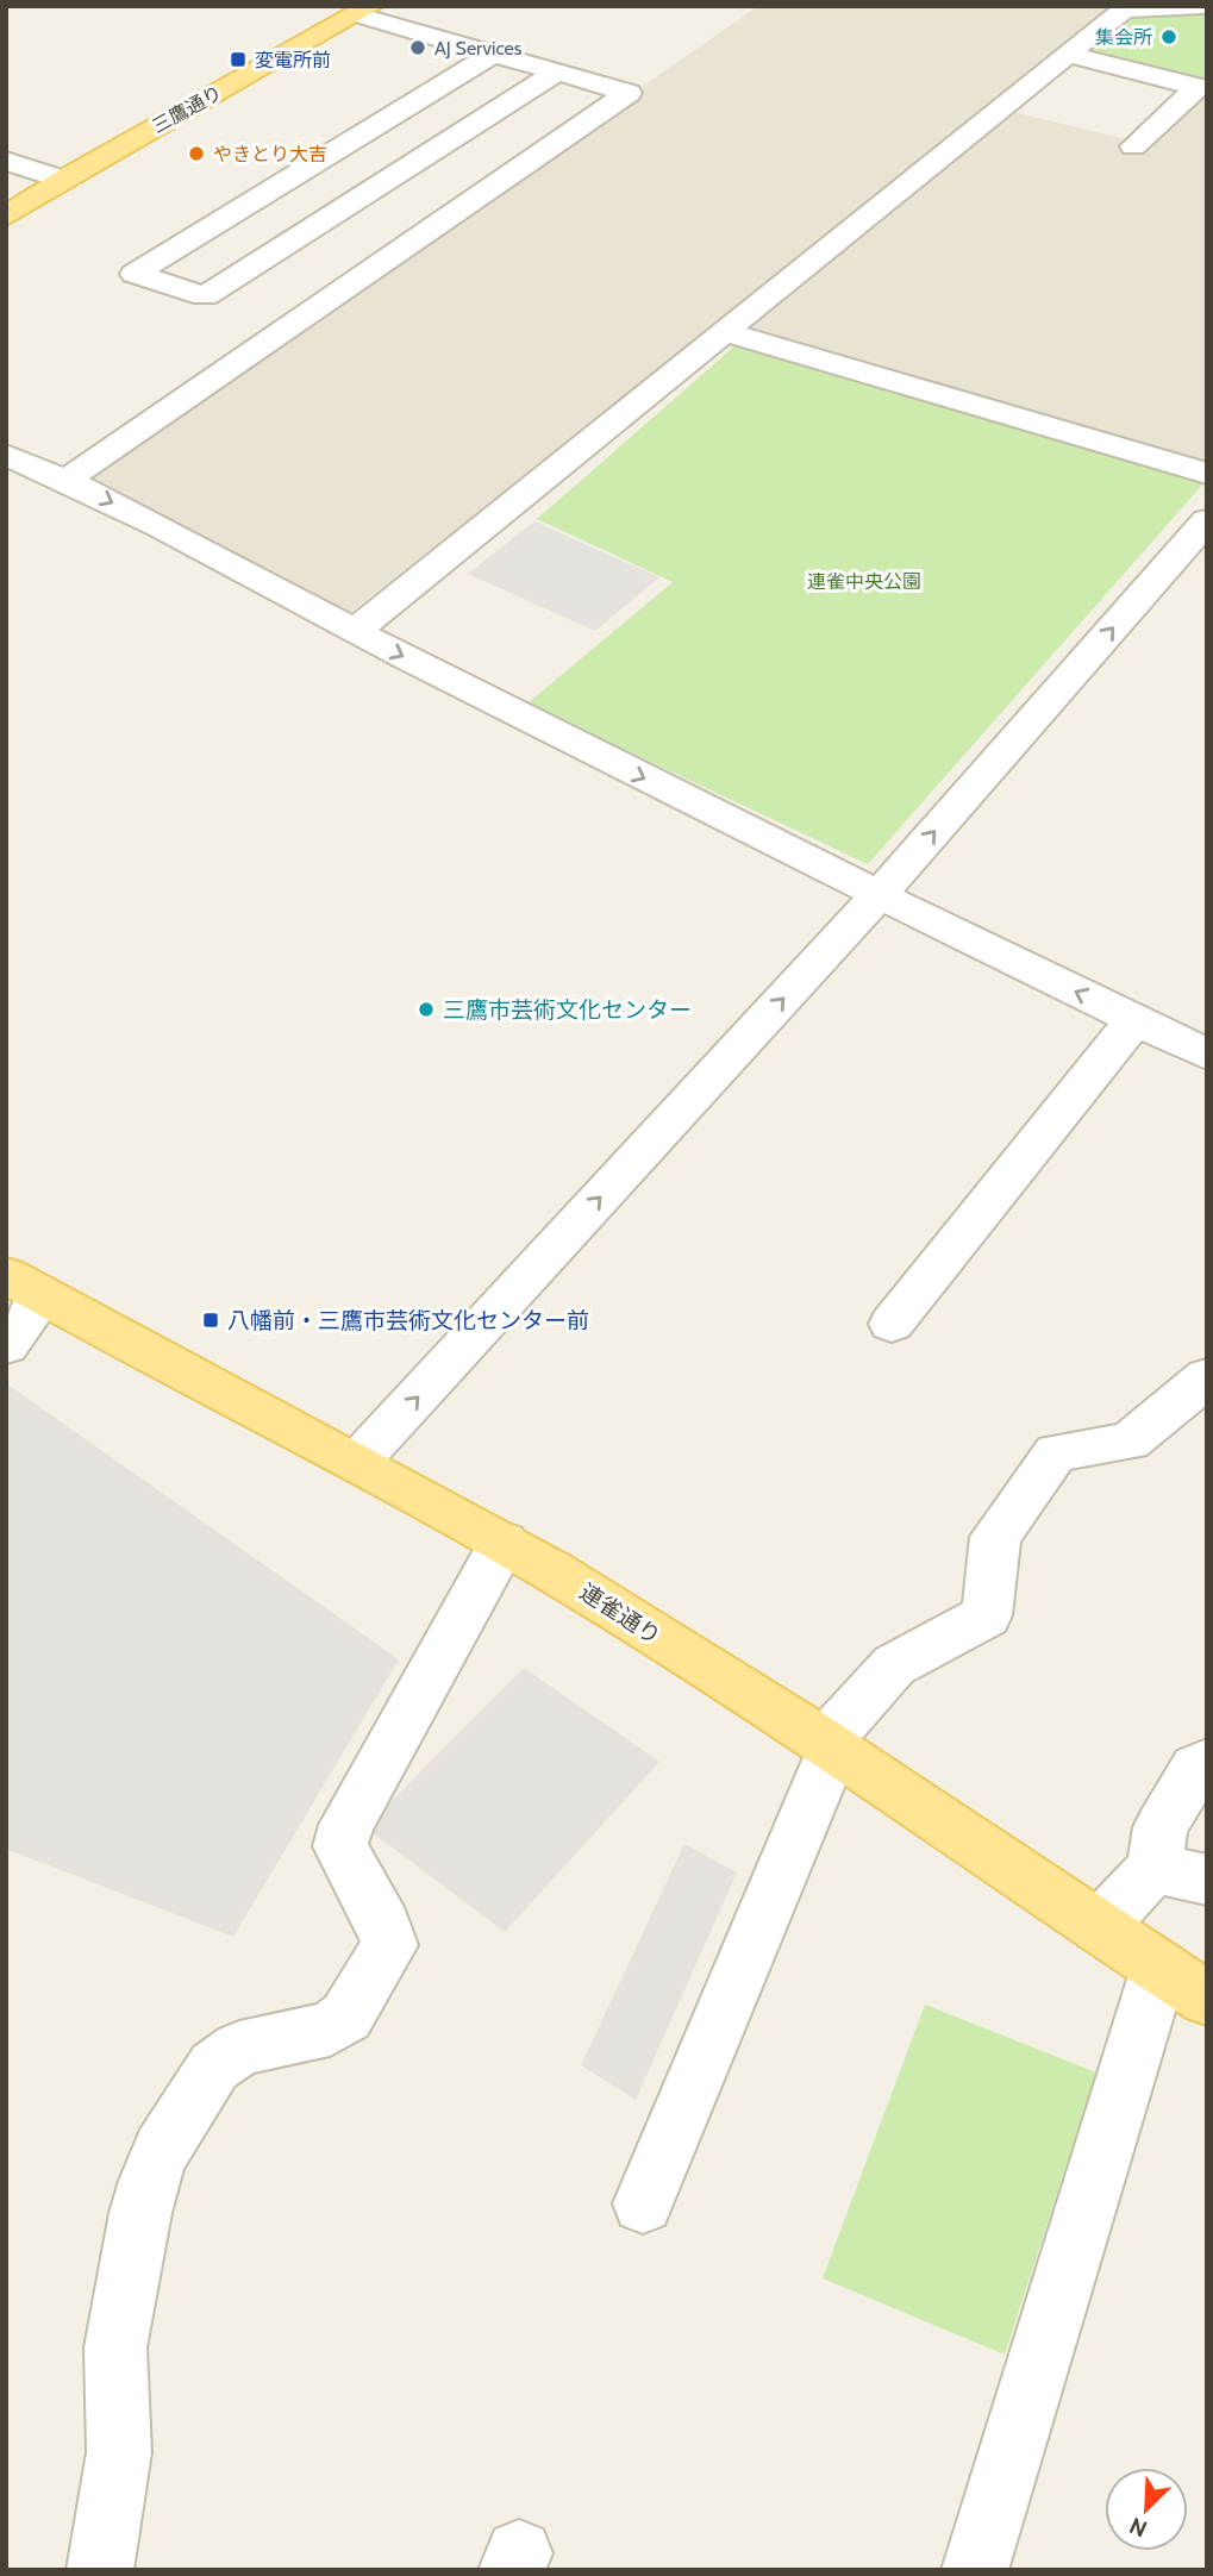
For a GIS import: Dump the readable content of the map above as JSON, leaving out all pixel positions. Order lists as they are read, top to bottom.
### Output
{
  "streets": {
    "main road": ["三鷹通り", "連雀通り"]
  },
  "parks": ["連雀中央公園"],
  "places": {
    "other": [
      "集会所",
      "AJ Services",
      "やきとり大吉",
      "三鷹市芸術文化センター"
    ],
    "transit": ["変電所前", "八幡前・三鷹市芸術文化センター前"]
  },
  "north": "bottom left"
}
